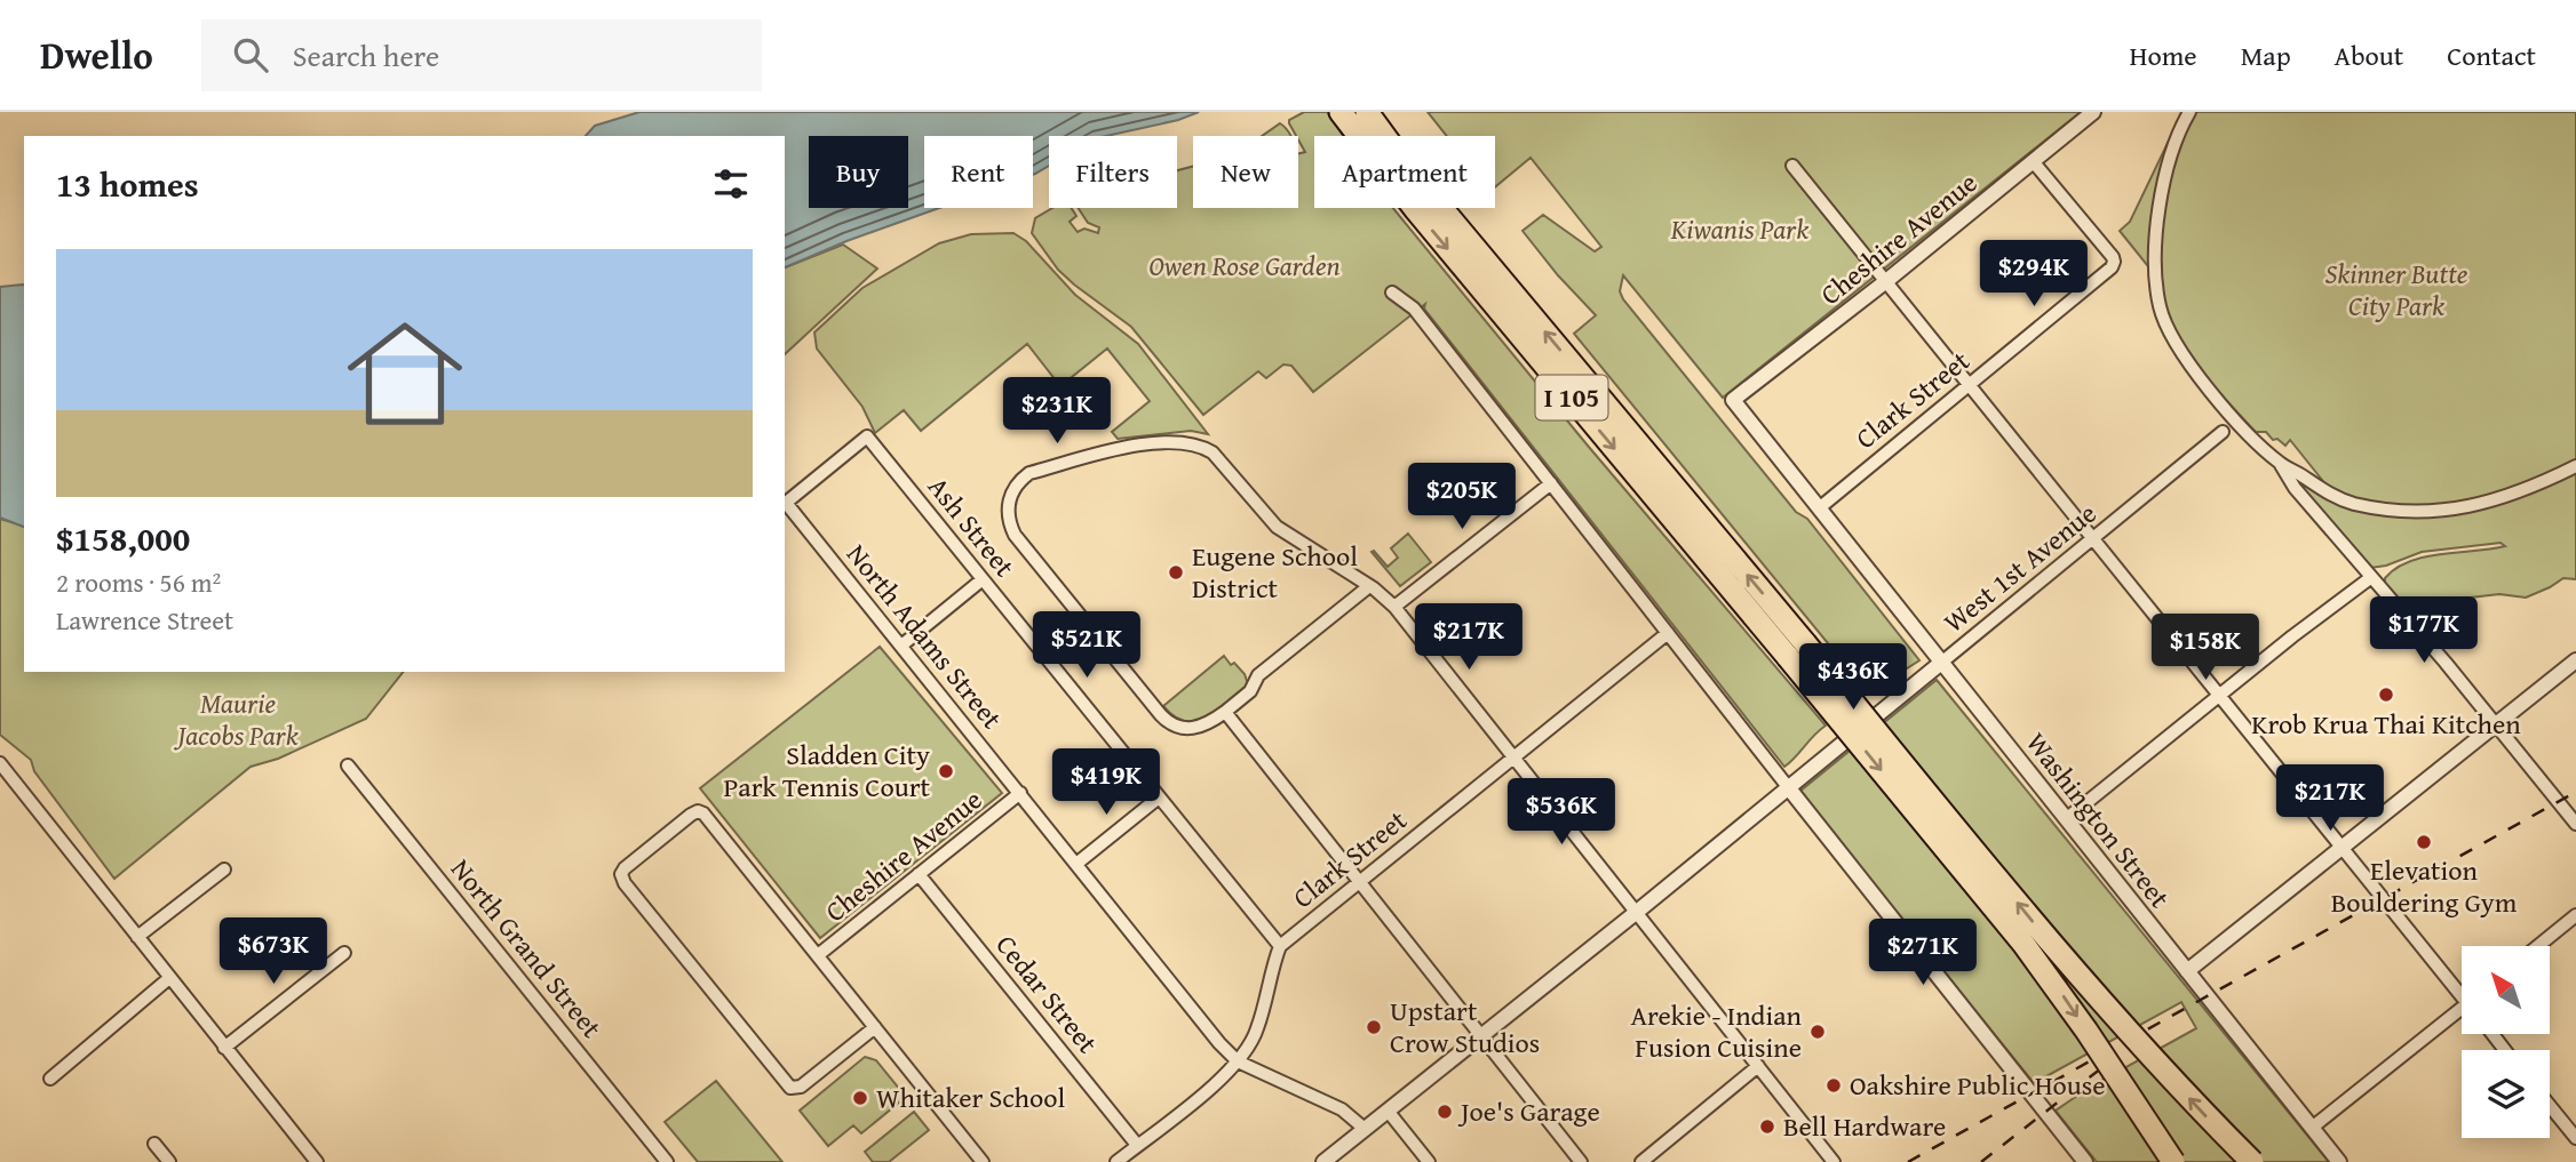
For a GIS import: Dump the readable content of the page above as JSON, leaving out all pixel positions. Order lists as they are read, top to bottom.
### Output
{
  "streets": {
    "highway": ["I 105"],
    "street": [
      "Cheshire Avenue",
      "Clark Street",
      "Ash Street",
      "West 1st Avenue",
      "North Adams Street",
      "Washington Street",
      "North Grand Street",
      "Cedar Street"
    ]
  },
  "crossings": [
    ["Cheshire Avenue", "Clark Street"],
    ["Cheshire Avenue", "North Adams Street"],
    ["Cheshire Avenue", "Washington Street"],
    ["Cheshire Avenue", "Cedar Street"],
    ["Clark Street", "Ash Street"],
    ["Clark Street", "North Adams Street"],
    ["Clark Street", "Washington Street"],
    ["Clark Street", "Cedar Street"],
    ["Ash Street", "North Adams Street"],
    ["West 1st Avenue", "Washington Street"]
  ],
  "parks": [
    "Kiwanis Park",
    "Owen Rose Garden",
    "Skinner Butte City Park",
    "Maurie Jacobs Park"
  ],
  "places": [
    "Eugene School District",
    "Krob Krua Thai Kitchen",
    "Sladden City Park Tennis Court",
    "Elevation Bouldering Gym",
    "Upstart Crow Studios",
    "Arekie - Indian Fusion Cuisine",
    "Oakshire Public House",
    "Whitaker School",
    "Joe's Garage",
    "Bell Hardware"
  ],
  "north": "top left",
  "page": {
    "header": "Dwello",
    "search": "Search here",
    "nav": [
      "Home",
      "Map",
      "About",
      "Contact"
    ],
    "chip": [
      "Buy",
      "Rent",
      "Filters",
      "New",
      "Apartment"
    ],
    "heading": "13 homes",
    "list": [
      {
        "name": "$158,000",
        "note": "2 rooms · 56 m² · Lawrence Street"
      }
    ],
    "price": [
      "$294K",
      "$231K",
      "$205K",
      "$177K",
      "$217K",
      "$521K",
      "$158K",
      "$436K",
      "$419K",
      "$217K",
      "$536K",
      "$673K",
      "$271K"
    ]
  }
}
